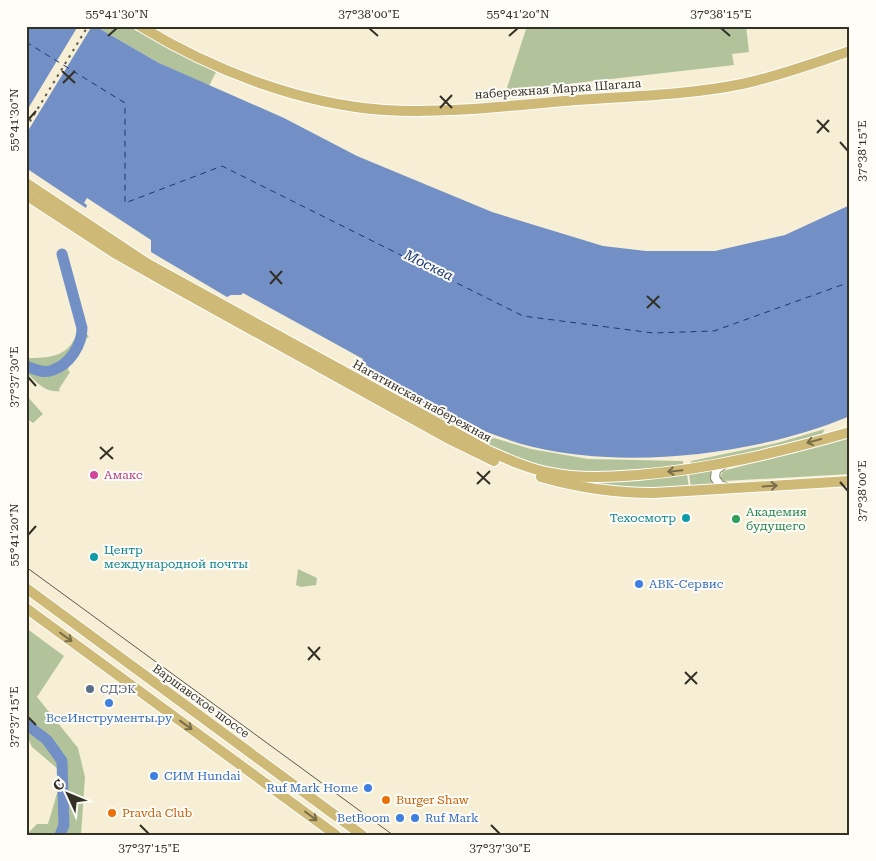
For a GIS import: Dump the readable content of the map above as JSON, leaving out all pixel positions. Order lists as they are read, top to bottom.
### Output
{
  "streets": {
    "main road": ["набережная Марка Шагала", "Нагатинская набережная", "Варшавское шоссе"]
  },
  "water": ["Москва"],
  "places": [
    "Амакс",
    "Техосмотр",
    "Академия будущего",
    "Центр международной почты",
    "АВК-Сервис",
    "СДЭК",
    "ВсеИнструменты.ру",
    "СИМ Hundai",
    "Ruf Mark Home",
    "Burger Shaw",
    "Pravda Club",
    "BetBoom",
    "Ruf Mark"
  ],
  "north": "top left",
  "coordinates": [
    "55°41'30\"N",
    "37°38'00\"E",
    "55°41'20\"N",
    "37°38'15\"E",
    "37°37'30\"E",
    "37°37'15\"E"
  ]
}
